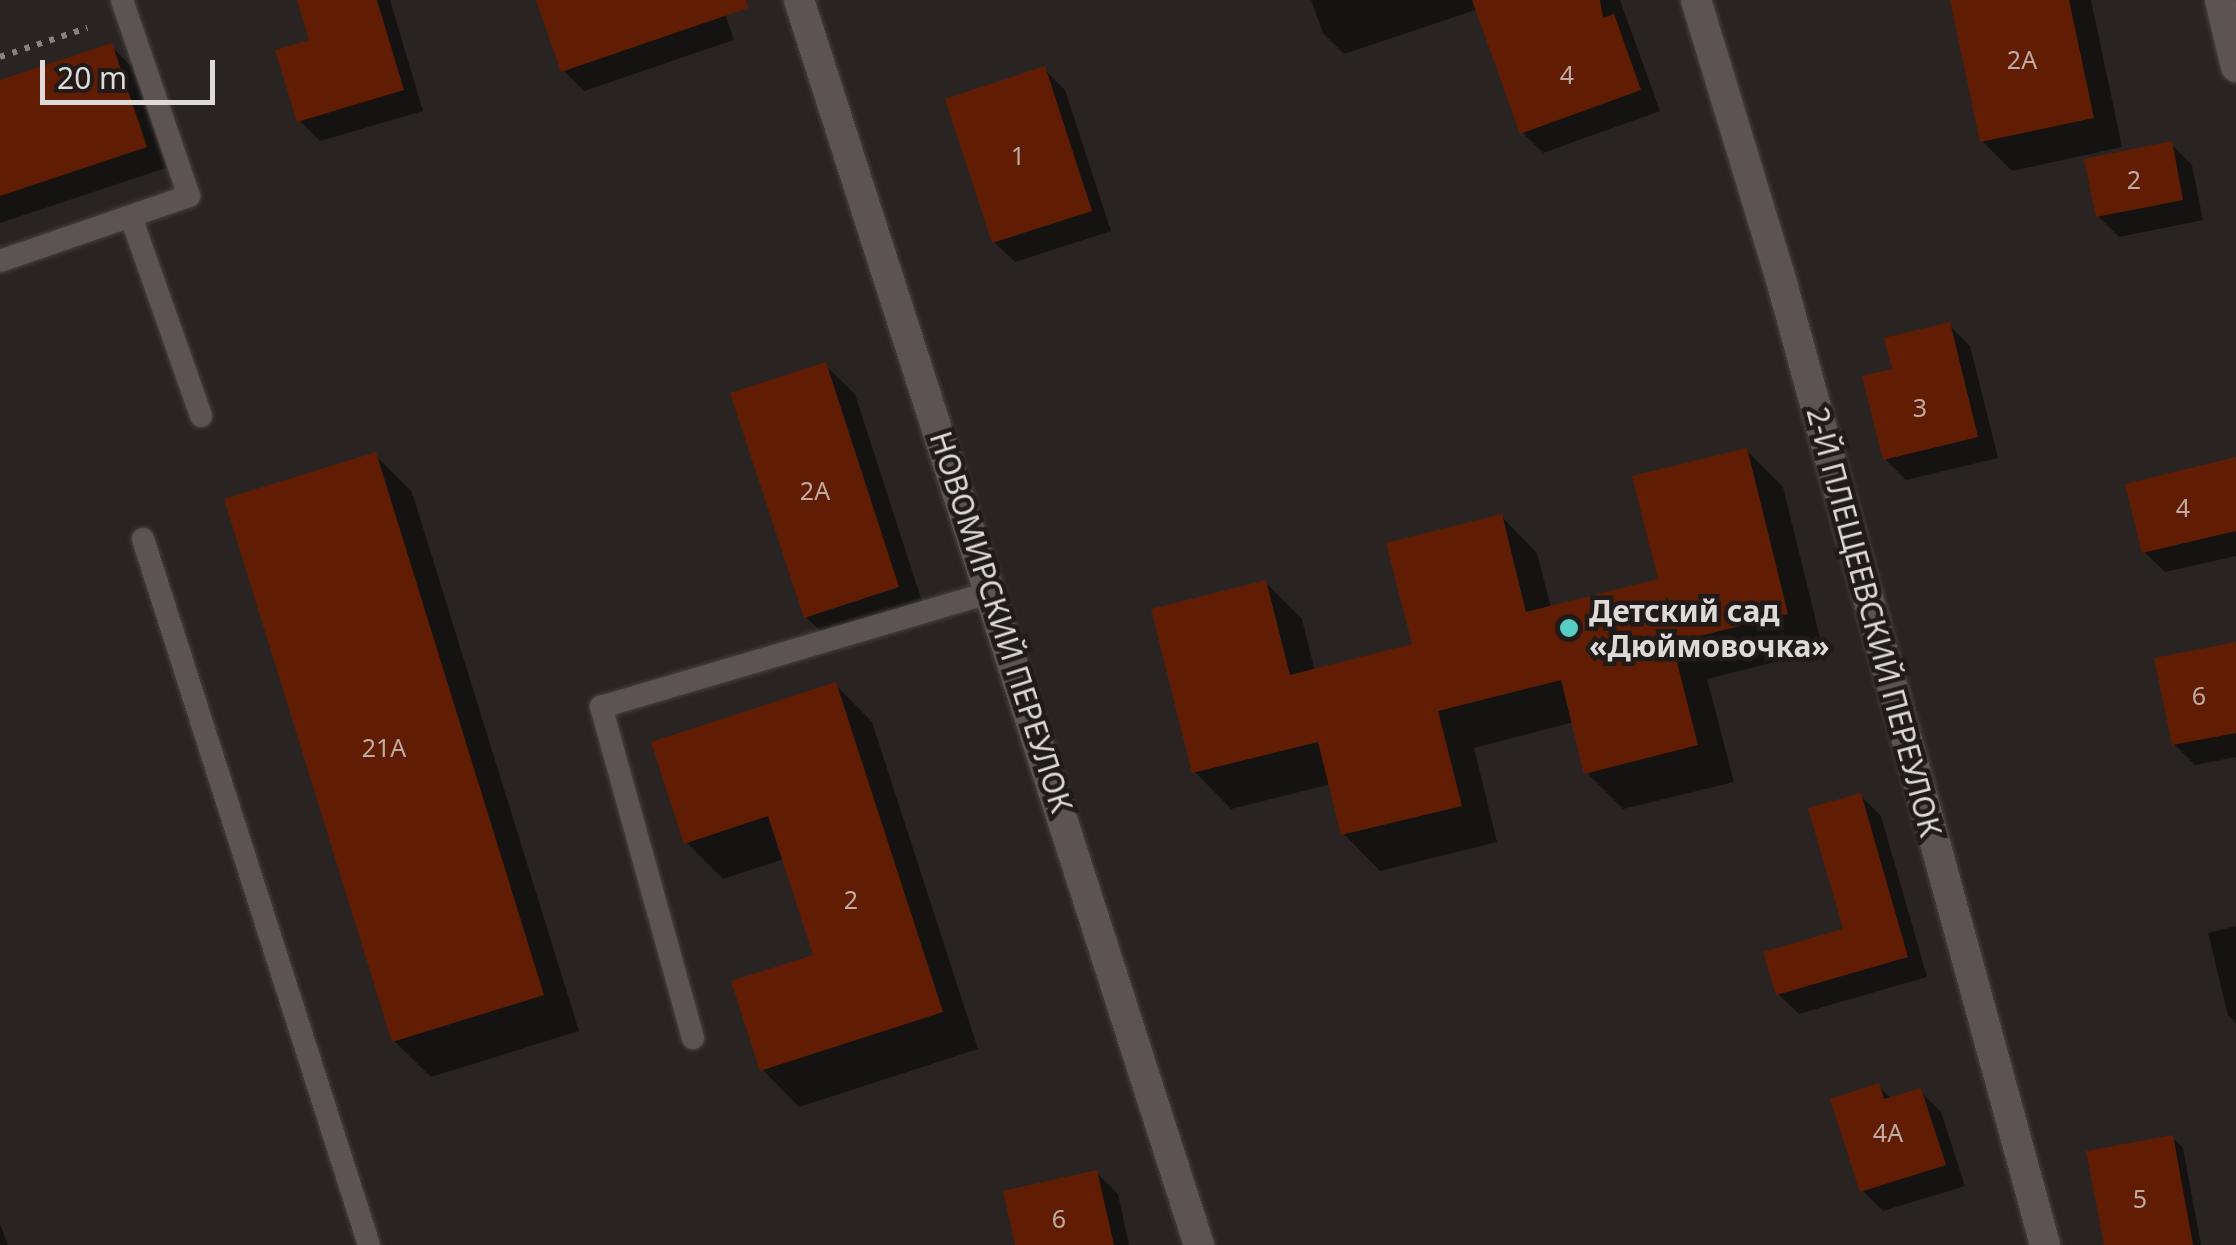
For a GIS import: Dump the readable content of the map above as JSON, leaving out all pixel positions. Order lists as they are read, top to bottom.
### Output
{
  "streets": {
    "street": ["НОВОМИРСКИЙ ПЕРЕУЛОК", "2-Й ПЛЕЩЕЕВСКИЙ ПЕРЕУЛОК"]
  },
  "places": ["Детский сад «Дюймовочка»"],
  "house_numbers": [
    "2А",
    "4",
    "1",
    "2",
    "3",
    "2А",
    "4",
    "6",
    "21А",
    "2",
    "4А",
    "5",
    "6"
  ],
  "scale_bar": "20 m"
}
